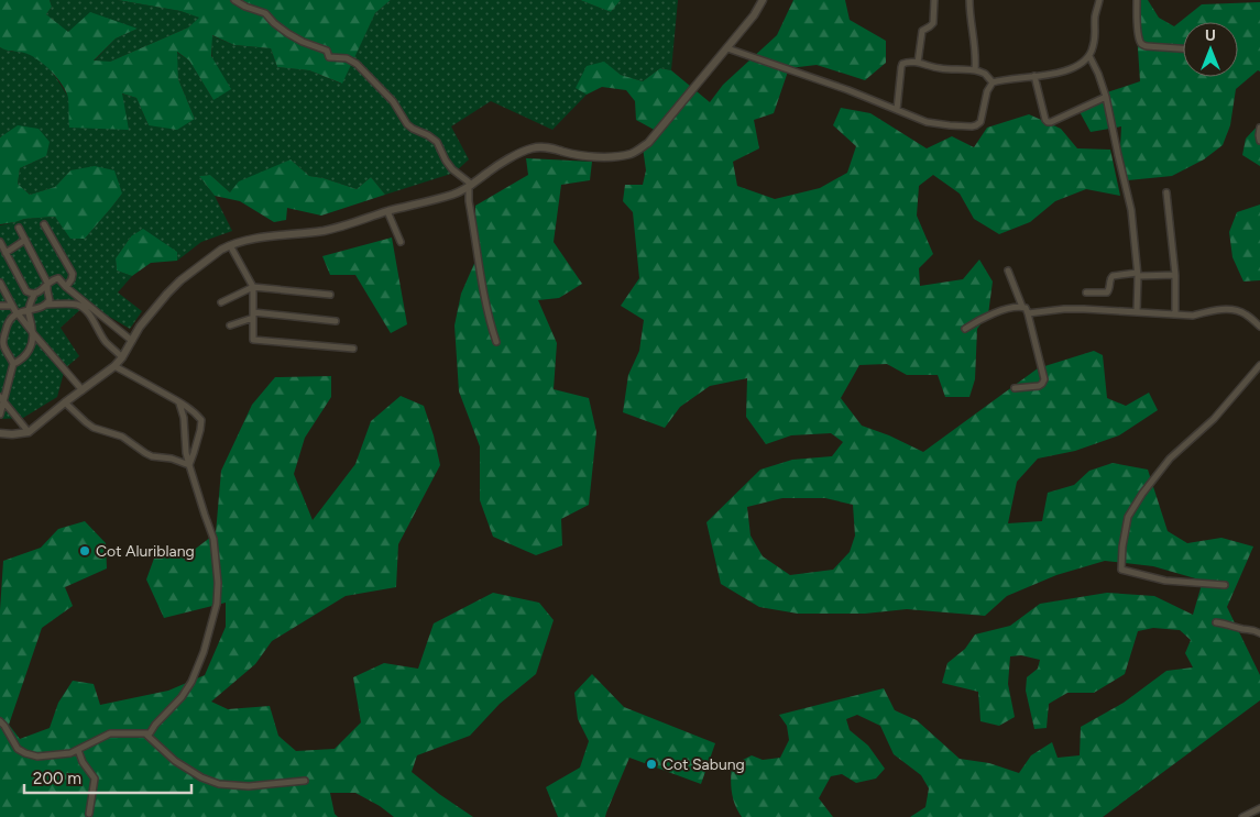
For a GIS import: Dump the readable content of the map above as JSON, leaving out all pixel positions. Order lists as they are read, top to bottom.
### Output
{
  "places": ["Cot Aluriblang", "Cot Sabung"],
  "scale_bar": "200 m",
  "north": "top"
}
